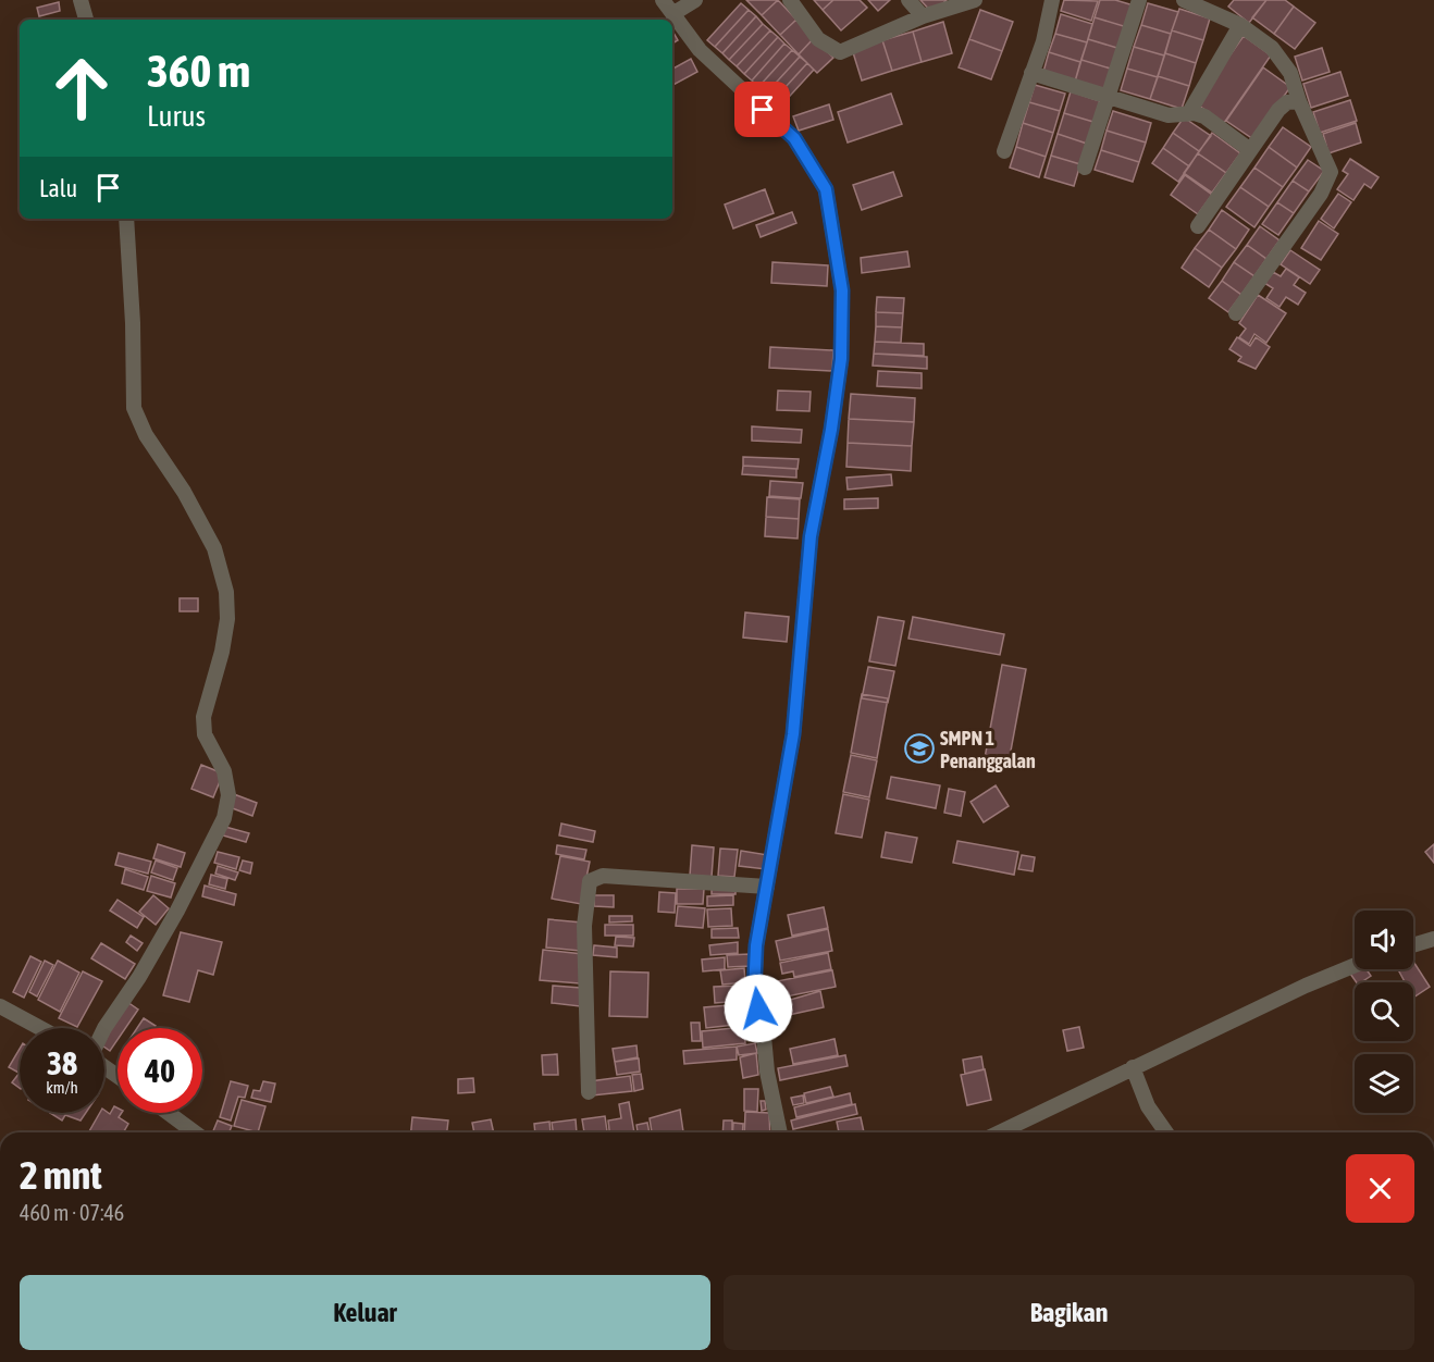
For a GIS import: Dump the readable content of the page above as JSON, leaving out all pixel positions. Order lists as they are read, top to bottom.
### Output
{
  "places": {
    "school or university": ["SMPN 1 Penanggalan"]
  },
  "page": {
    "turn": ["360 m", "Lurus"],
    "then": "Lalu",
    "speed": "38 km/h",
    "limit": "40",
    "heading": ["2 mnt", "460 m · 07:46"],
    "buttons": ["Keluar", "Bagikan"]
  }
}
